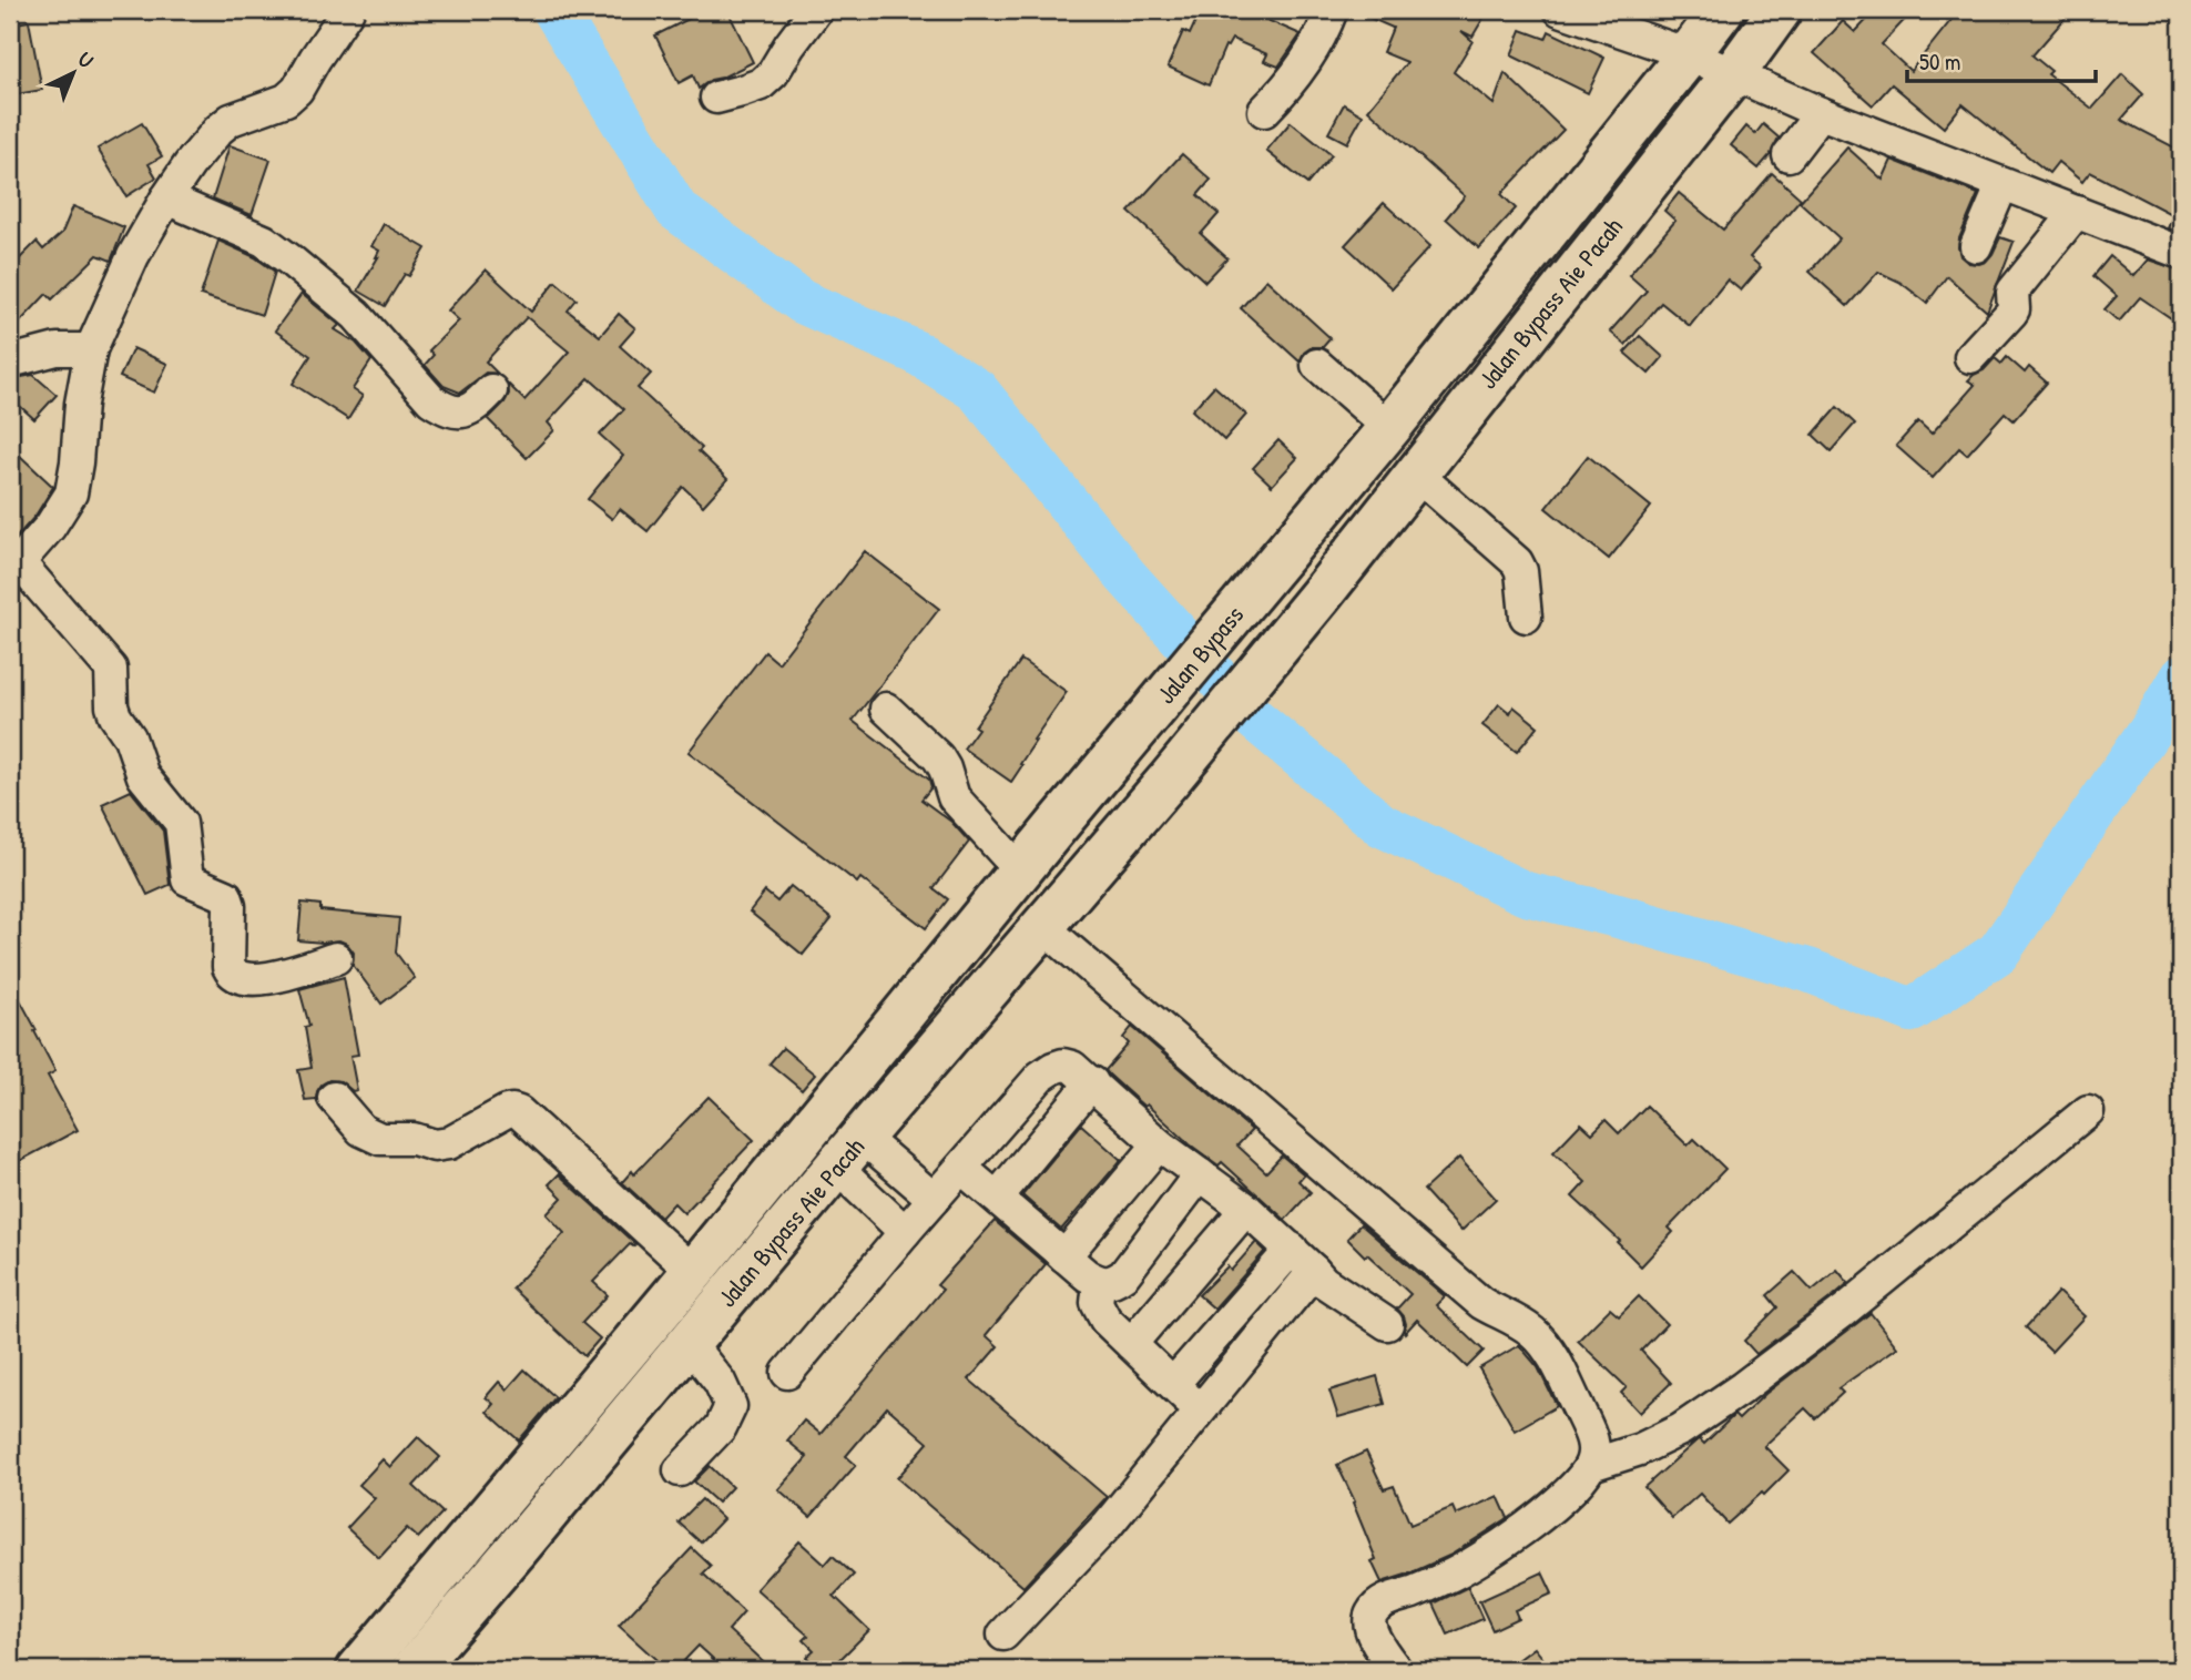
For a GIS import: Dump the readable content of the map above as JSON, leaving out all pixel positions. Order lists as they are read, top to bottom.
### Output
{
  "streets": {
    "highway": ["Jalan Bypass Aie Pacah", "Jalan Bypass"]
  },
  "crossings": [
    ["Jalan Bypass Aie Pacah", "Jalan Bypass"]
  ],
  "scale_bar": "50 m",
  "north": "top right"
}
